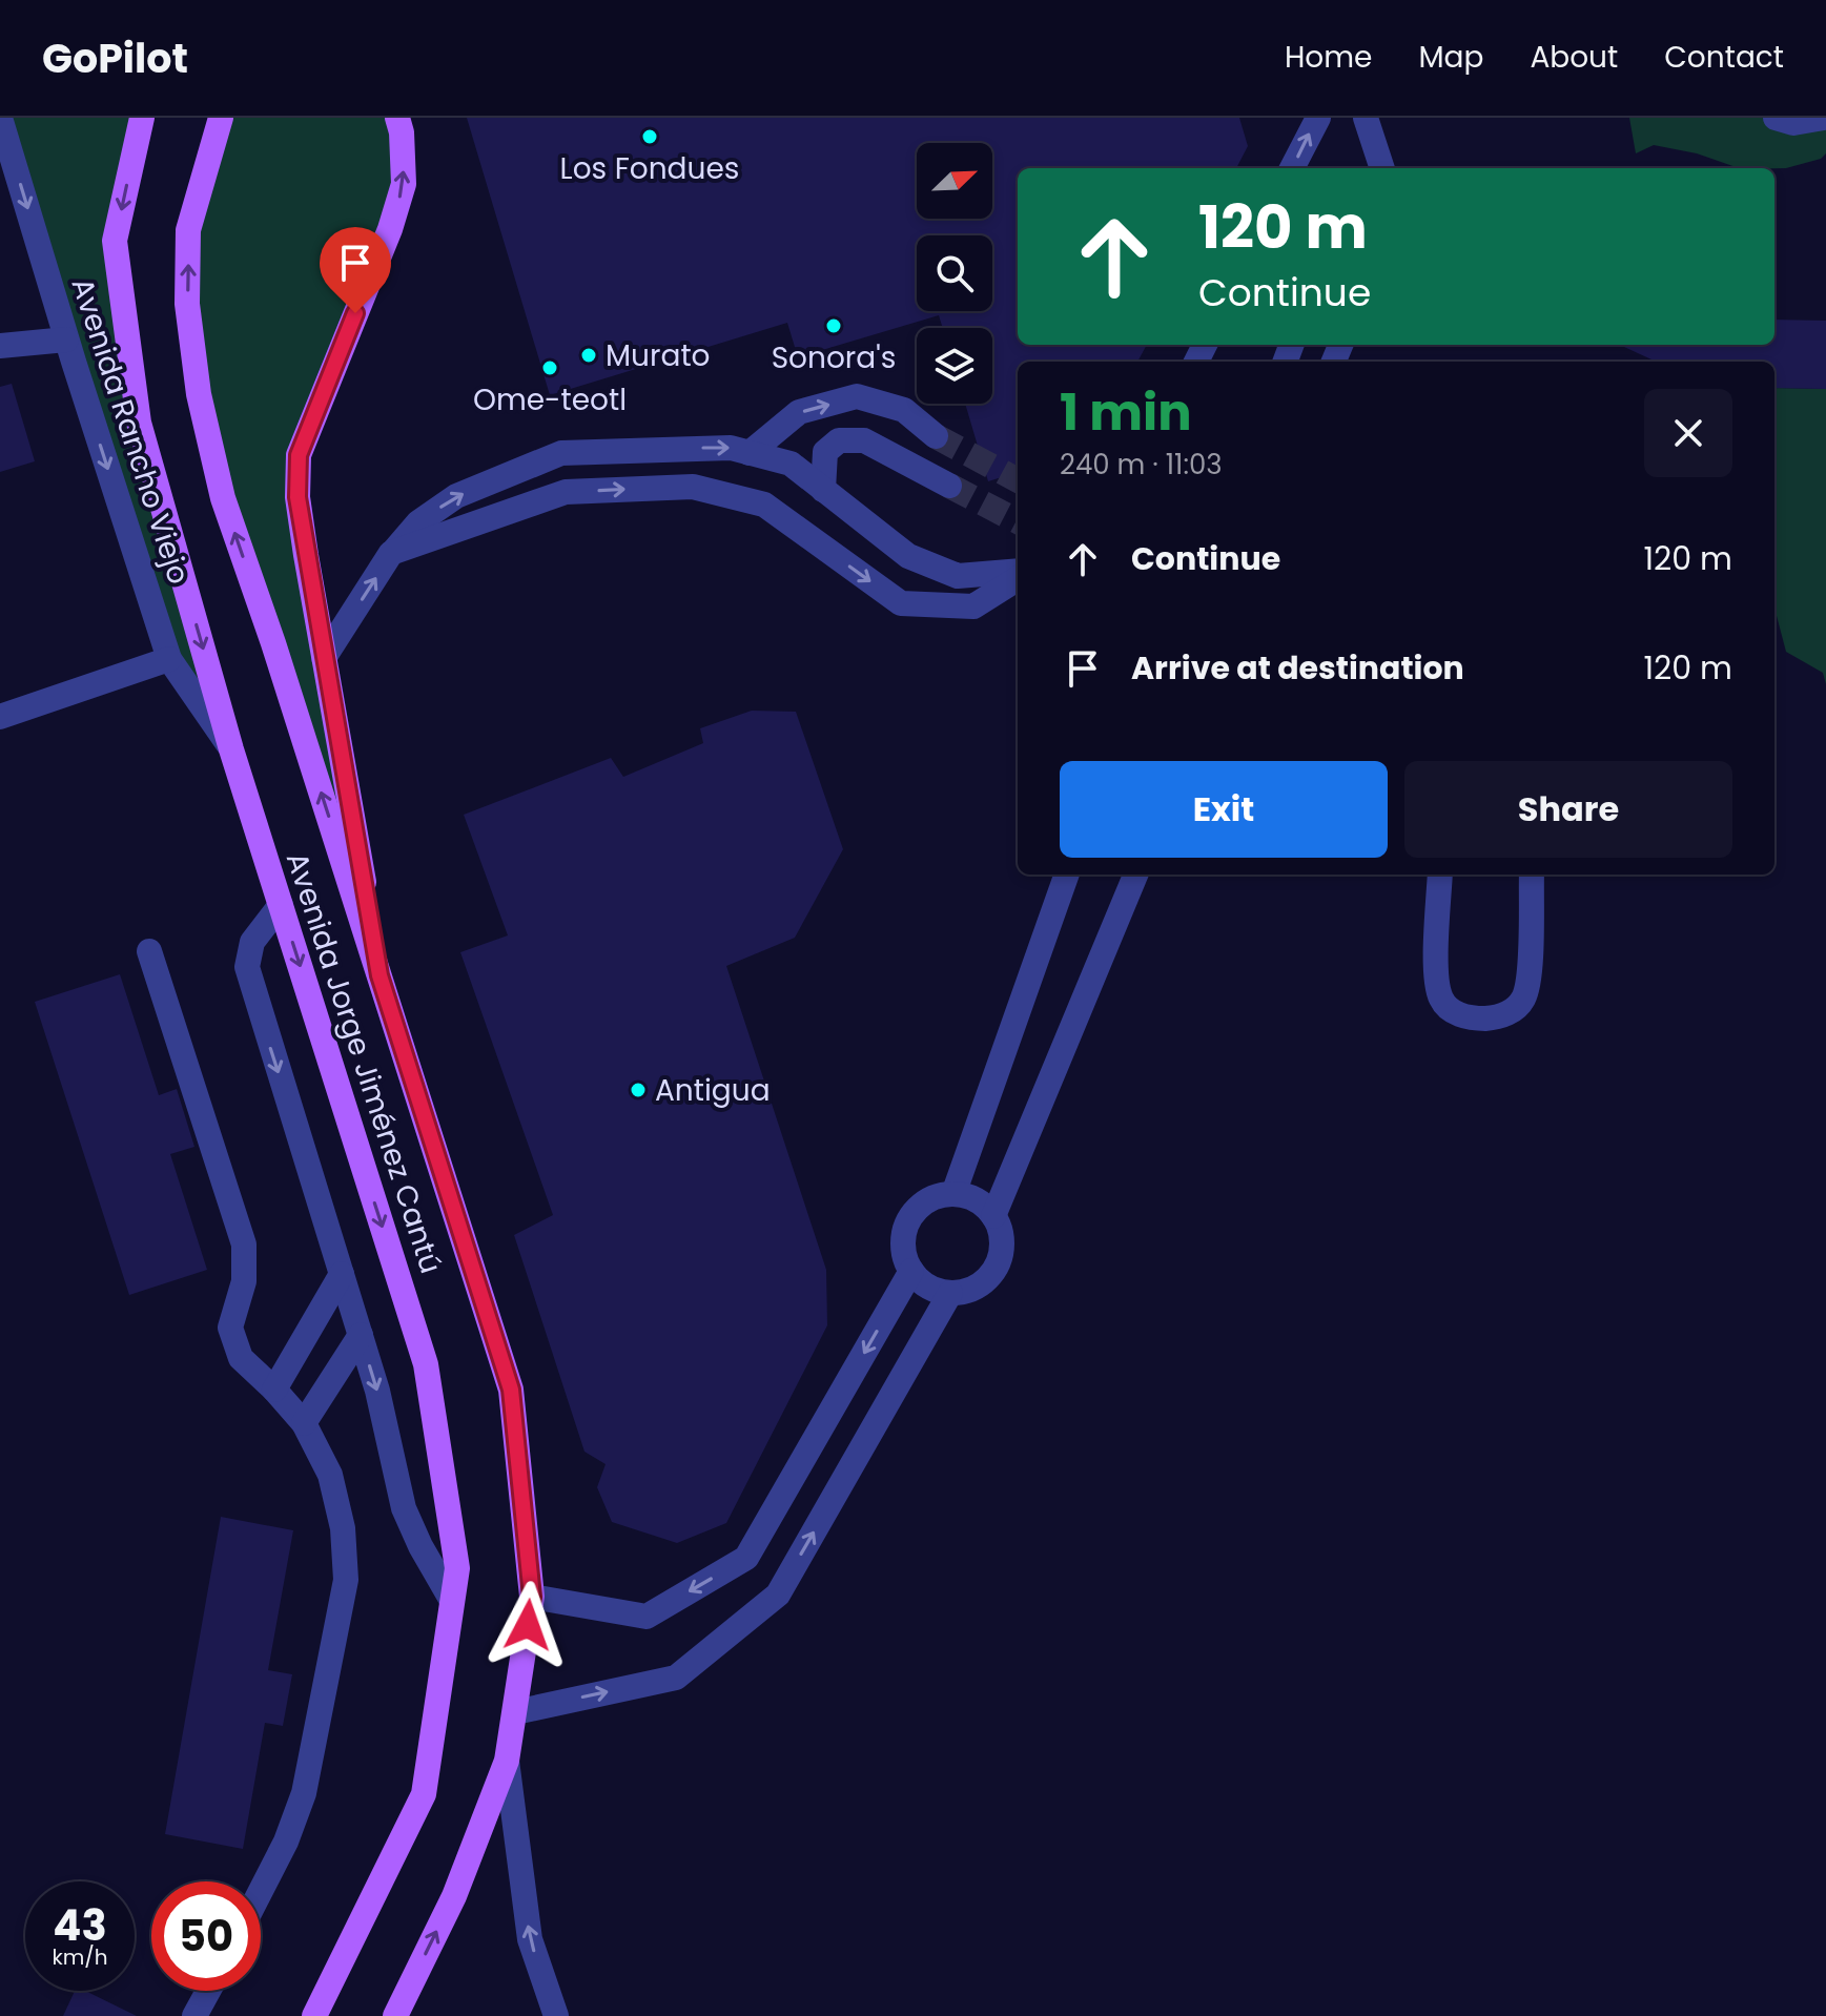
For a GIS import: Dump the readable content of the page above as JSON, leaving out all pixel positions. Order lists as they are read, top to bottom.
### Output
{
  "streets": {
    "main road": ["Avenida Jorge Jiménez Cantú"],
    "street": ["Avenida Rancho Viejo"]
  },
  "crossings": [
    ["Avenida Rancho Viejo", "Avenida Jorge Jiménez Cantú"]
  ],
  "one_way": ["Avenida Rancho Viejo"],
  "places": [
    "Los Fondues",
    "Sonora's",
    "Murato",
    "Ome-teotl",
    "Antigua"
  ],
  "north": "top right",
  "page": {
    "header": "GoPilot",
    "nav": [
      "Home",
      "Map",
      "About",
      "Contact"
    ],
    "turn": ["120 m", "Continue"],
    "heading": ["1 min", "240 m · 11:03"],
    "list": [
      {
        "name": "Continue",
        "value": "120 m"
      },
      {
        "name": "Arrive at destination",
        "value": "120 m"
      }
    ],
    "buttons": ["Exit", "Share"],
    "speed": "43 km/h",
    "limit": "50"
  }
}
